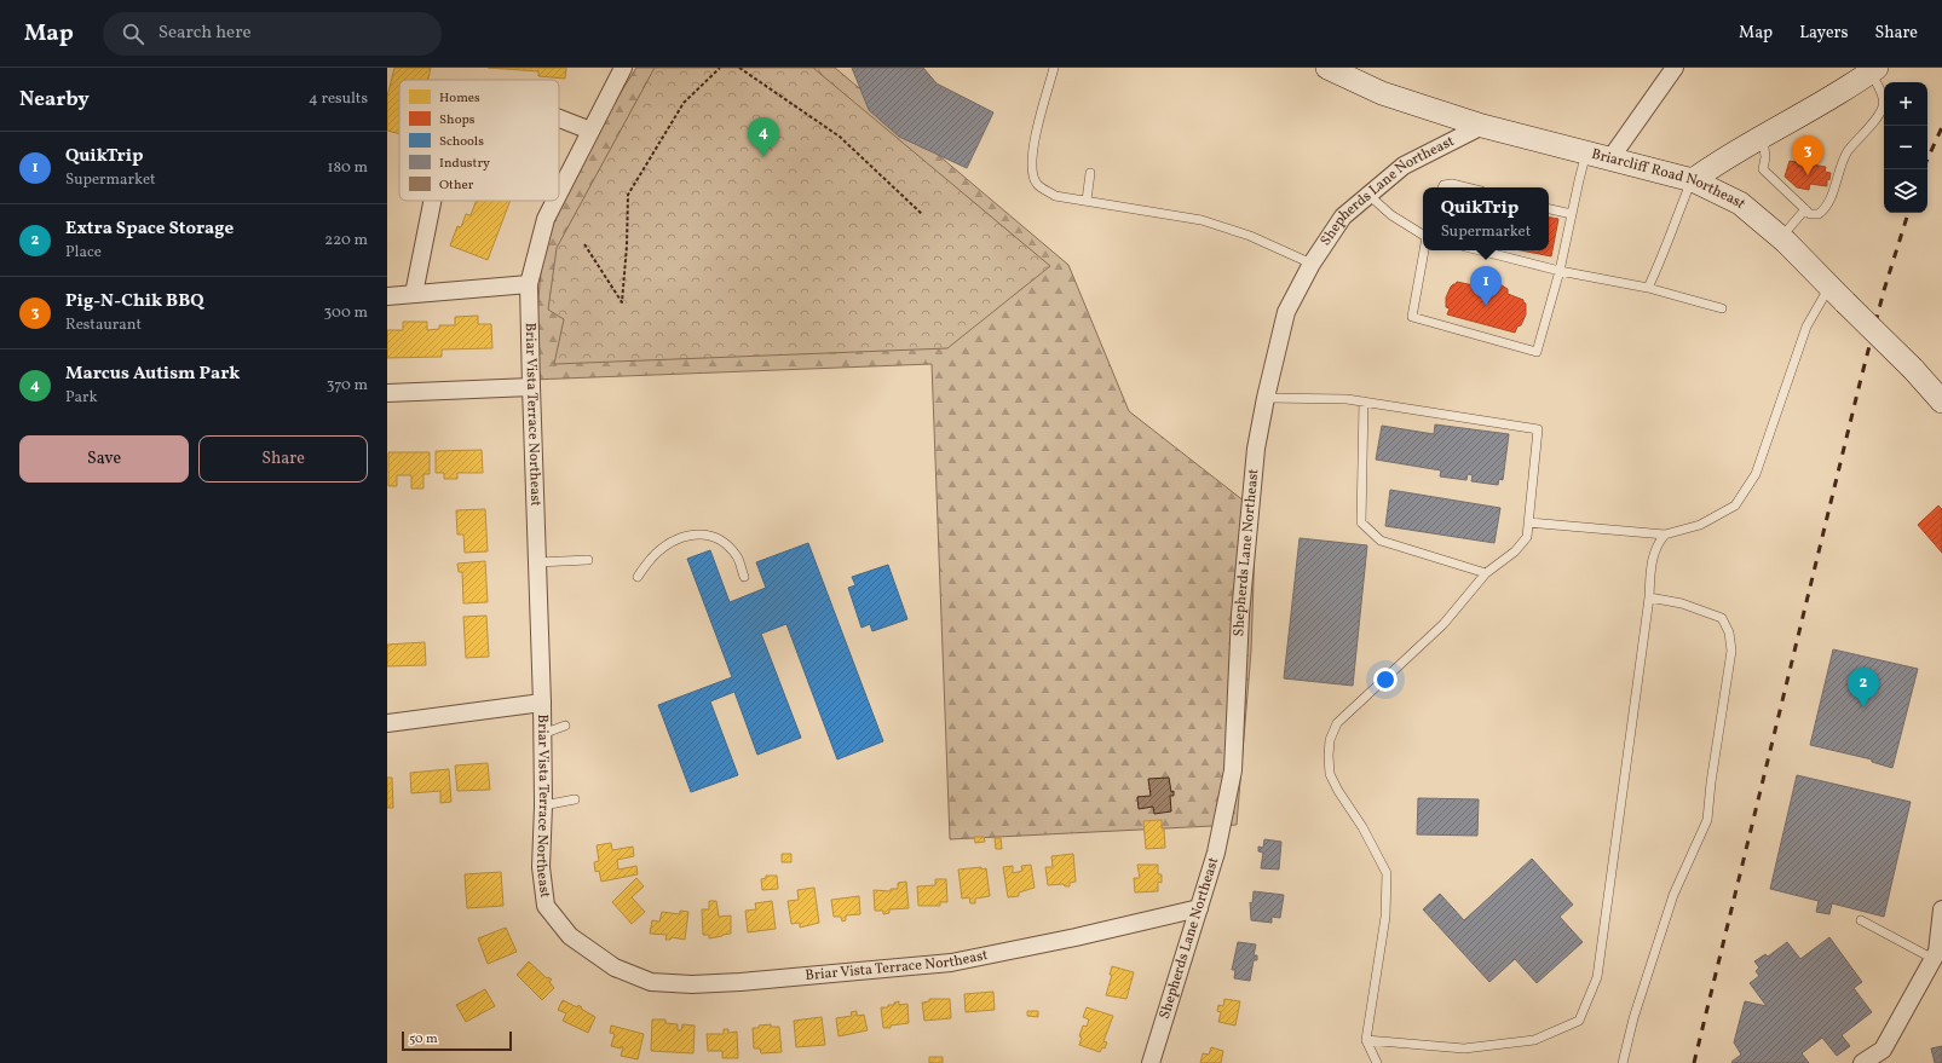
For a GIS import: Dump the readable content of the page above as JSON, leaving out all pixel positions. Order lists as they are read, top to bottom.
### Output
{
  "streets": {
    "main road": ["Briarcliff Road Northeast"],
    "street": ["Shepherds Lane Northeast", "Briar Vista Terrace Northeast"]
  },
  "crossings": [
    ["Briarcliff Road Northeast", "Shepherds Lane Northeast"],
    ["Shepherds Lane Northeast", "Briar Vista Terrace Northeast"]
  ],
  "legend": [
    "Homes",
    "Shops",
    "Schools",
    "Industry",
    "Other"
  ],
  "scale_bar": "50 m",
  "page": {
    "header": "Map",
    "search": "Search here",
    "nav": ["Map", "Layers", "Share"],
    "heading": ["Nearby", "4 results"],
    "map_buttons": ["+", "−"],
    "pins": [
      "4",
      "3",
      "1",
      "2"
    ],
    "list": [
      {
        "mark": "1",
        "name": "QuikTrip",
        "note": "Supermarket",
        "value": "180 m"
      },
      {
        "mark": "2",
        "name": "Extra Space Storage",
        "note": "Place",
        "value": "220 m"
      },
      {
        "mark": "3",
        "name": "Pig-N-Chik BBQ",
        "note": "Restaurant",
        "value": "300 m"
      },
      {
        "mark": "4",
        "name": "Marcus Autism Park",
        "note": "Park",
        "value": "370 m"
      }
    ],
    "popup": ["QuikTrip", "Supermarket"],
    "buttons": ["Save", "Share"],
    "scale": "50 m"
  }
}
